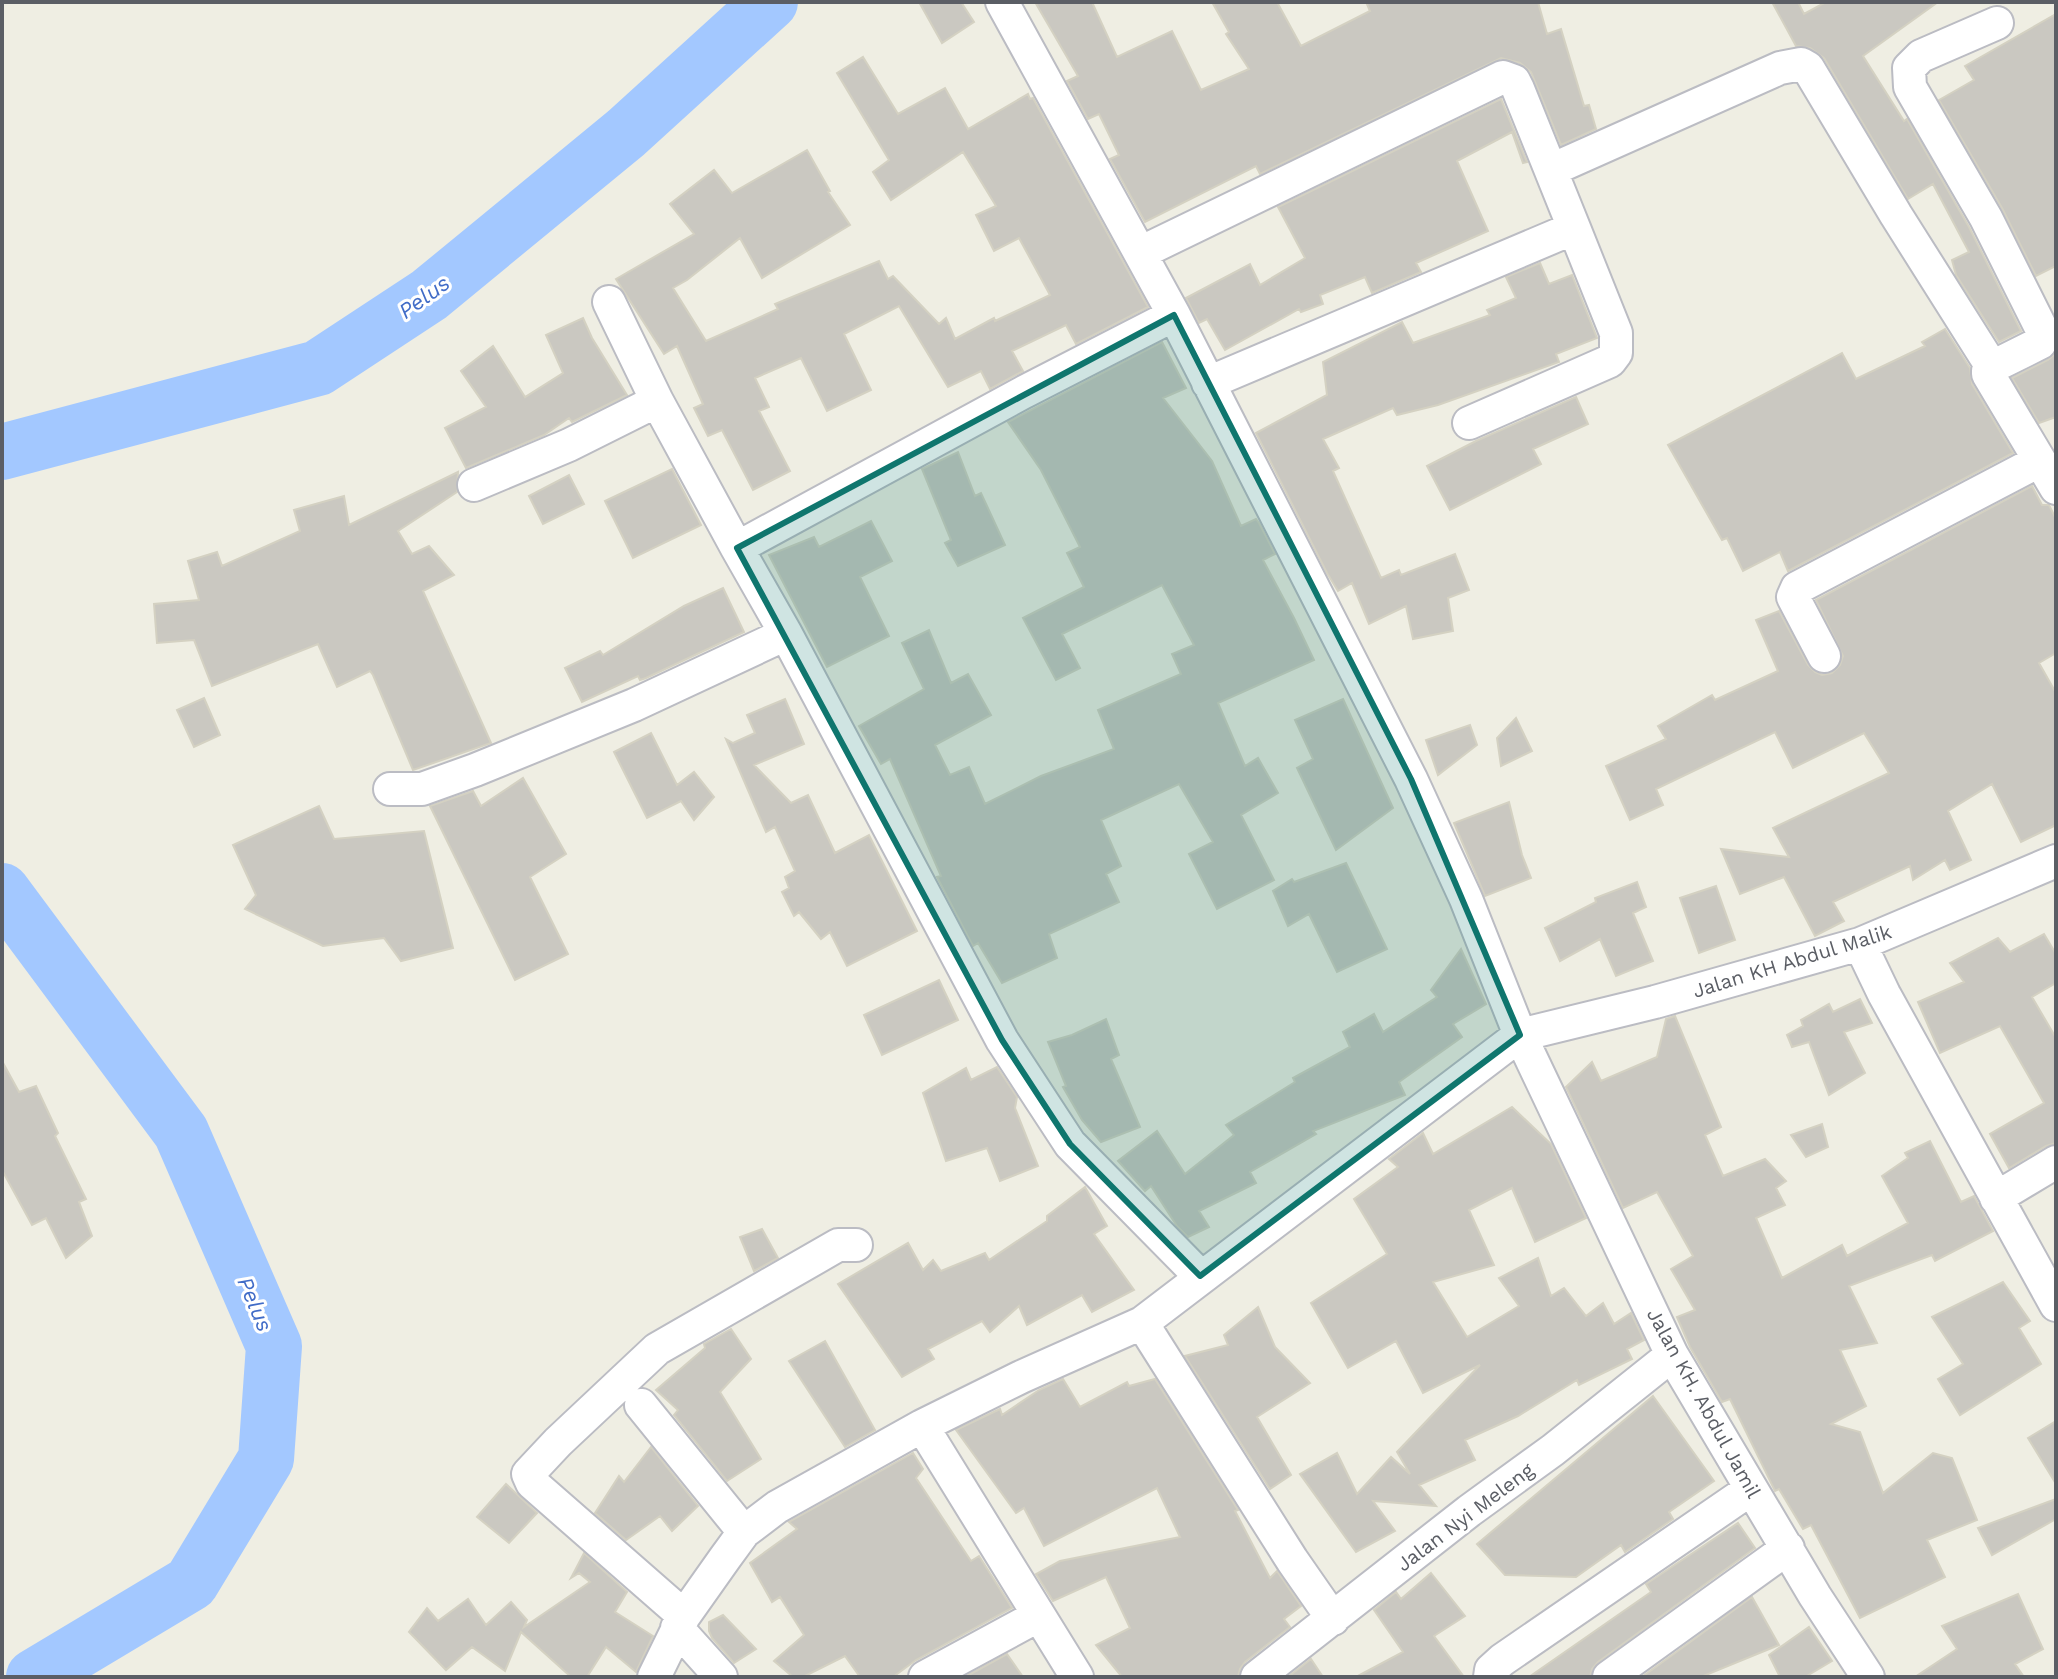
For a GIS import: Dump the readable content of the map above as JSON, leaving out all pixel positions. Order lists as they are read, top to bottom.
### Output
{
  "streets": {
    "street": ["Jalan KH Abdul Malik", "Jalan KH. Abdul Jamil", "Jalan Nyi Meleng"]
  },
  "crossings": [
    ["Jalan KH Abdul Malik", "Jalan KH. Abdul Jamil"],
    ["Jalan KH. Abdul Jamil", "Jalan Nyi Meleng"]
  ],
  "water": ["Pelus"]
}
